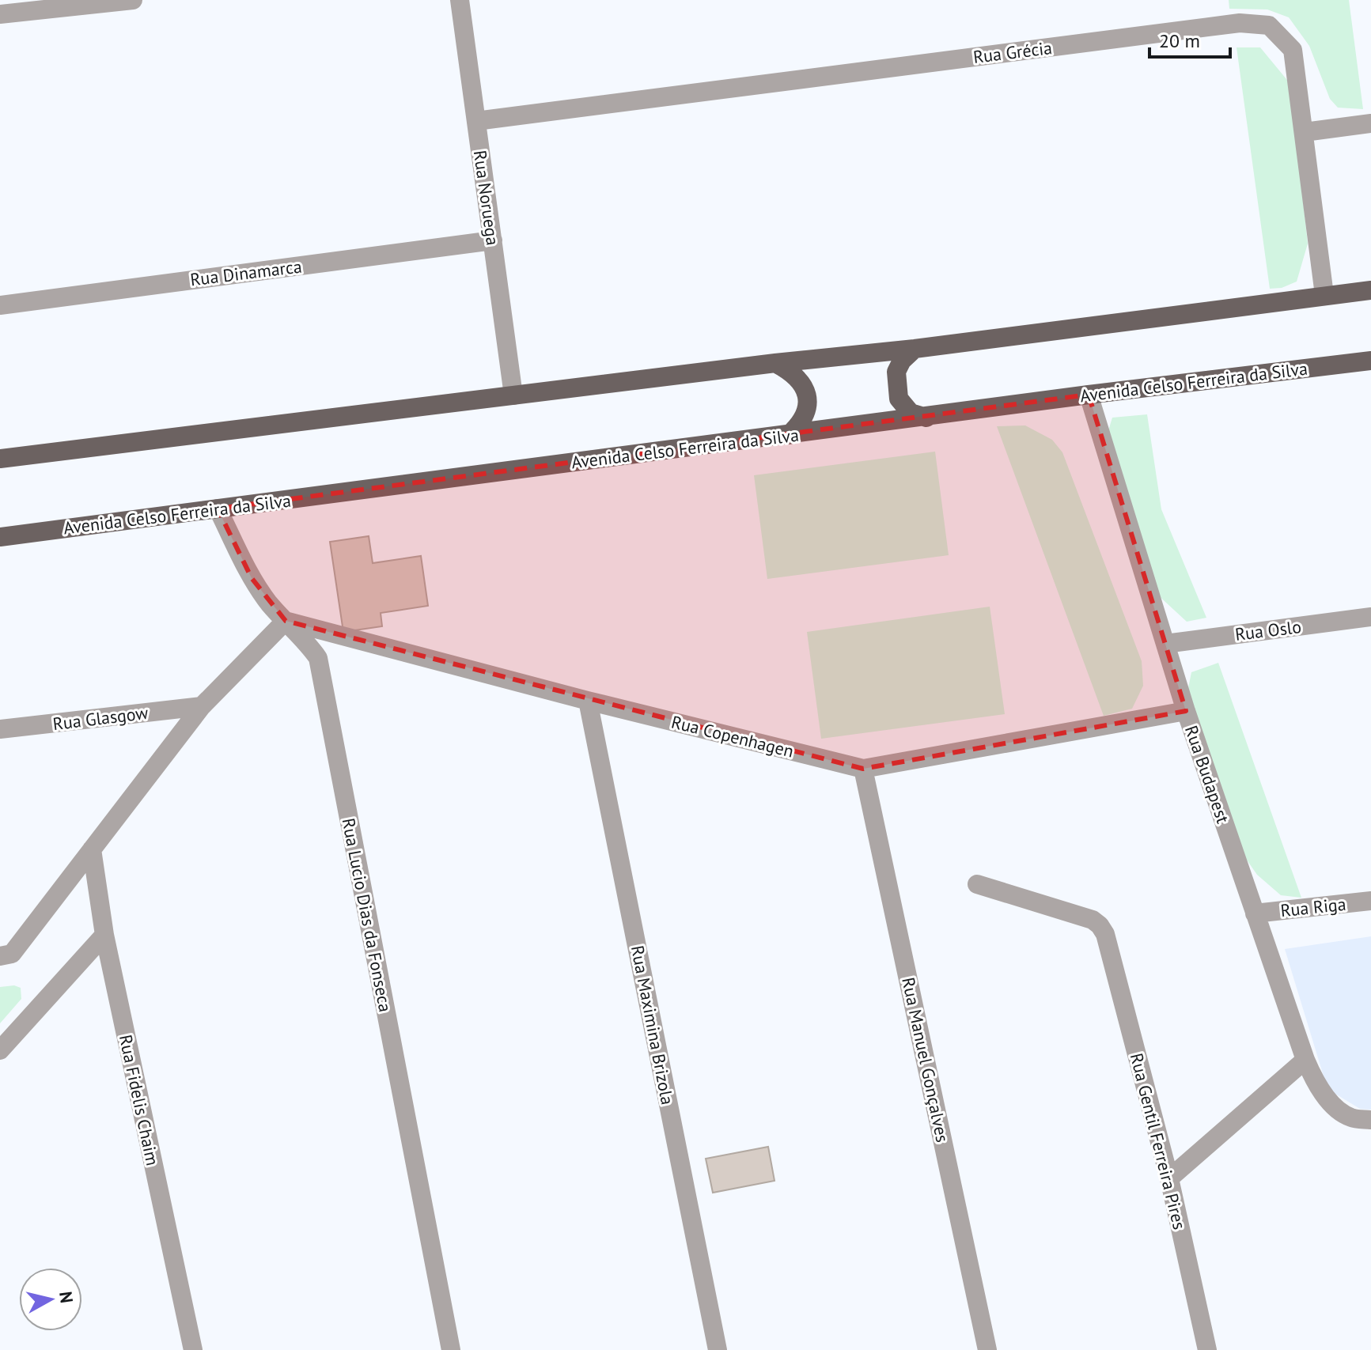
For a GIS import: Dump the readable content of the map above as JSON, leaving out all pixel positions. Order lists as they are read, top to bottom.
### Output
{
  "streets": {
    "main road": ["Avenida Celso Ferreira da Silva"],
    "street": [
      "Rua Grécia",
      "Rua Noruega",
      "Rua Dinamarca",
      "Rua Oslo",
      "Rua Glasgow",
      "Rua Copenhagen",
      "Rua Budapest",
      "Rua Riga",
      "Rua Lucio Dias da Fonseca",
      "Rua Maximina Brizola",
      "Rua Manuel Gonçalves",
      "Rua Fidelis Chaim",
      "Rua Gentil Ferreira Pires"
    ]
  },
  "crossings": [
    ["Rua Grécia", "Rua Noruega"],
    ["Rua Noruega", "Rua Dinamarca"],
    ["Avenida Celso Ferreira da Silva", "Rua Budapest"],
    ["Avenida Celso Ferreira da Silva", "Rua Lucio Dias da Fonseca"],
    ["Rua Oslo", "Rua Budapest"],
    ["Rua Copenhagen", "Rua Budapest"],
    ["Rua Copenhagen", "Rua Lucio Dias da Fonseca"],
    ["Rua Copenhagen", "Rua Maximina Brizola"],
    ["Rua Copenhagen", "Rua Manuel Gonçalves"],
    ["Rua Budapest", "Rua Riga"]
  ],
  "scale_bar": "20 m",
  "north": "right"
}
